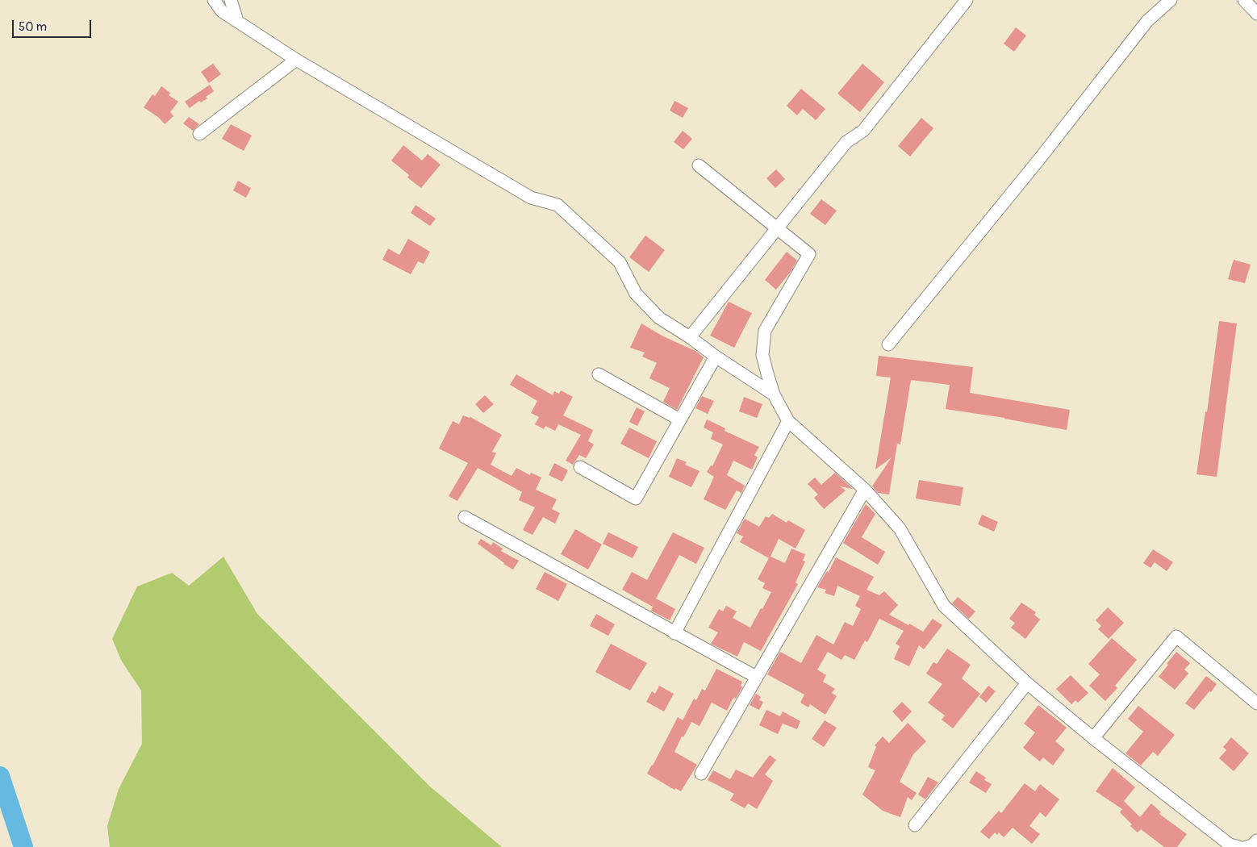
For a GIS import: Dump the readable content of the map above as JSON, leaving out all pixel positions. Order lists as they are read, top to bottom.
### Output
{
  "scale_bar": "50 m"
}
